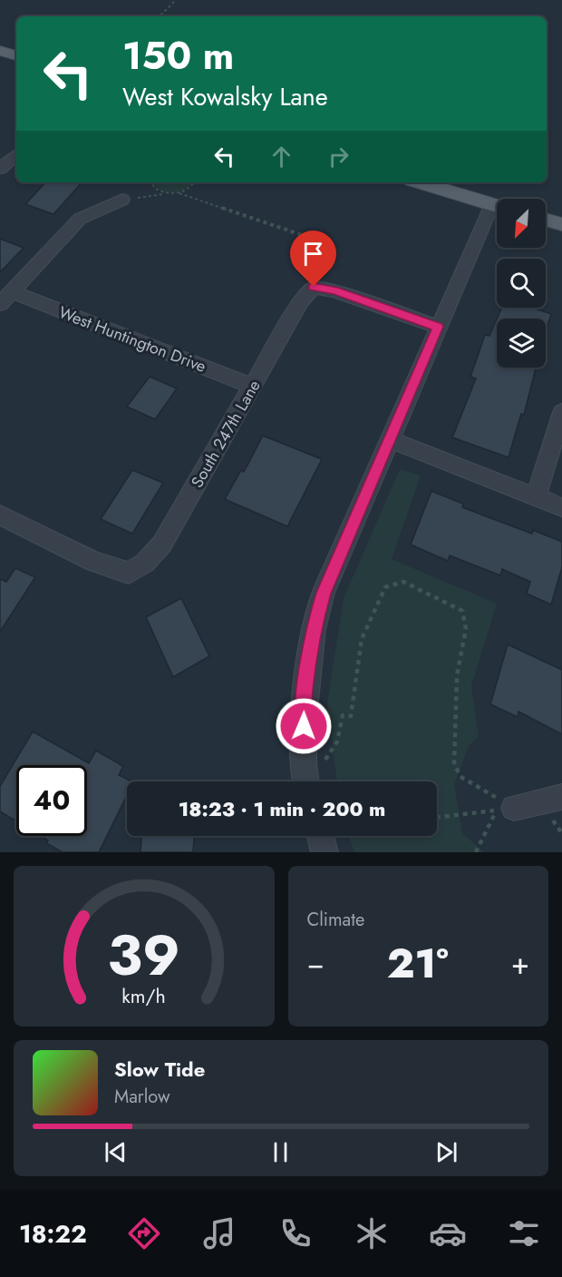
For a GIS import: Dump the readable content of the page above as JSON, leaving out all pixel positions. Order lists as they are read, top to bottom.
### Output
{
  "streets": {
    "street": ["West Huntington Drive", "South 247th Lane"]
  },
  "crossings": [
    ["West Huntington Drive", "South 247th Lane"]
  ],
  "north": "bottom left",
  "page": {
    "turn": ["150 m", "West Kowalsky Lane"],
    "limit": "40",
    "trip": "18:23 · 1 min · 200 m",
    "tile": "Climate",
    "heat": ["−", "21°", "+"],
    "song": ["Slow Tide", "Marlow"],
    "tabs": "18:22",
    "gauge": ["39", "km/h"]
  }
}
